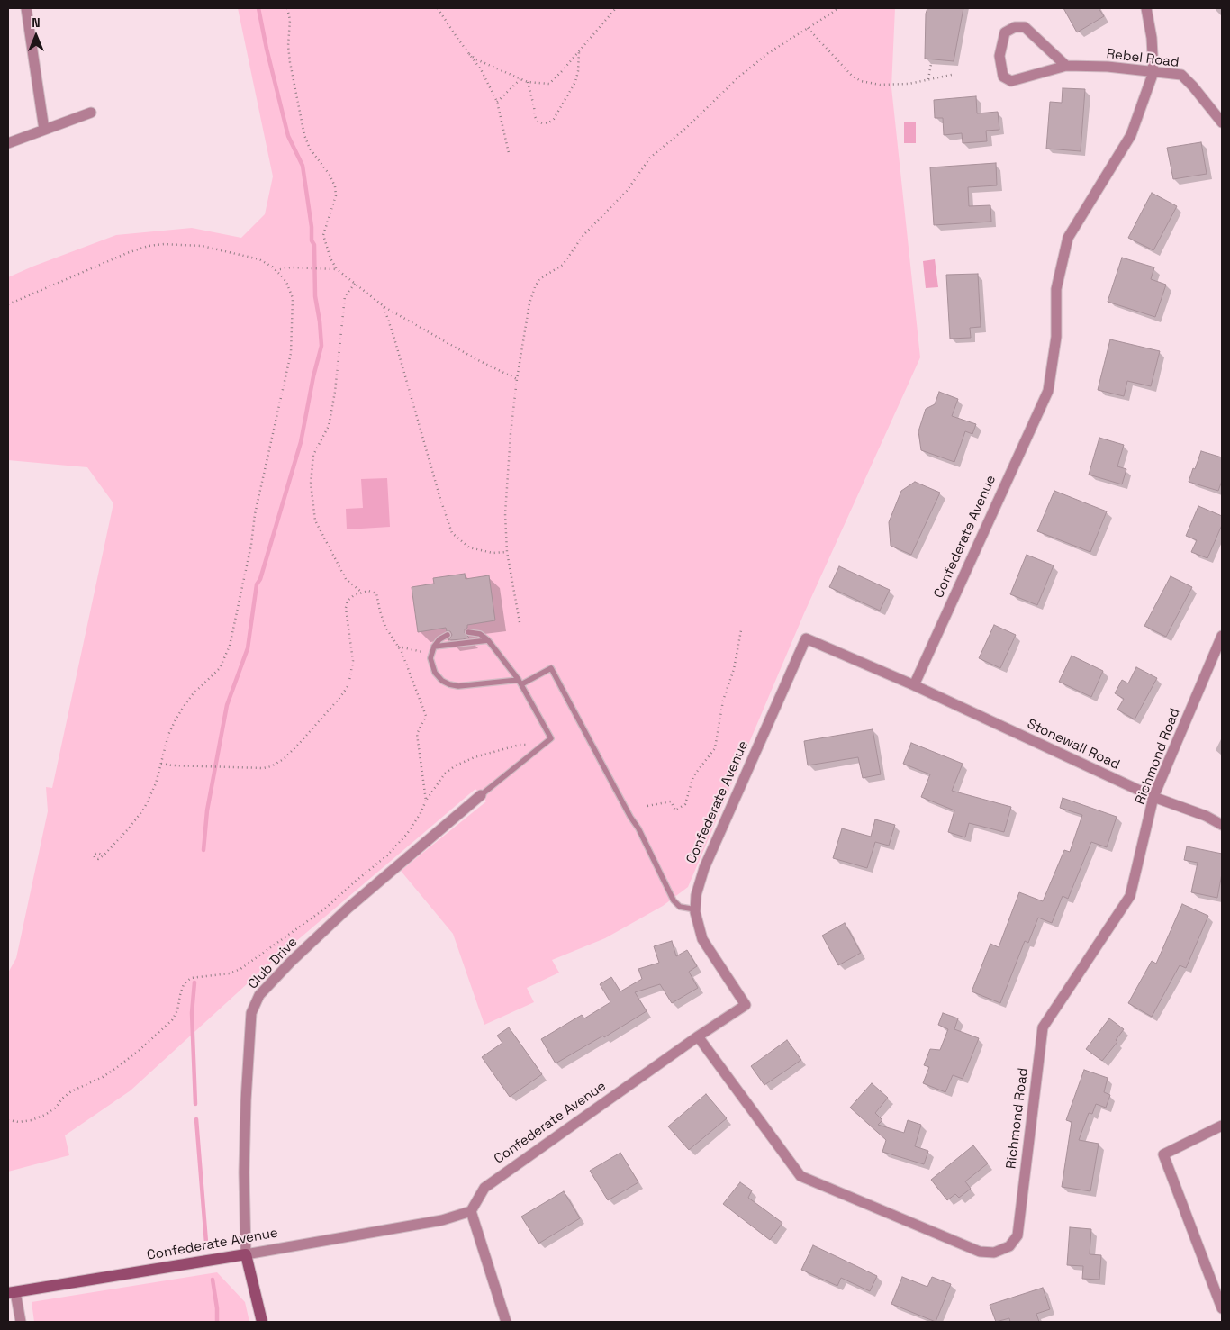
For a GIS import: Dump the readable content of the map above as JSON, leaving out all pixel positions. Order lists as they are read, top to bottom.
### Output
{
  "streets": {
    "street": [
      "Rebel Road",
      "Confederate Avenue",
      "Stonewall Road",
      "Richmond Road",
      "Club Drive"
    ]
  },
  "crossings": [
    ["Rebel Road", "Confederate Avenue"],
    ["Confederate Avenue", "Stonewall Road"],
    ["Confederate Avenue", "Richmond Road"],
    ["Confederate Avenue", "Club Drive"],
    ["Stonewall Road", "Richmond Road"]
  ],
  "north": "top"
}
